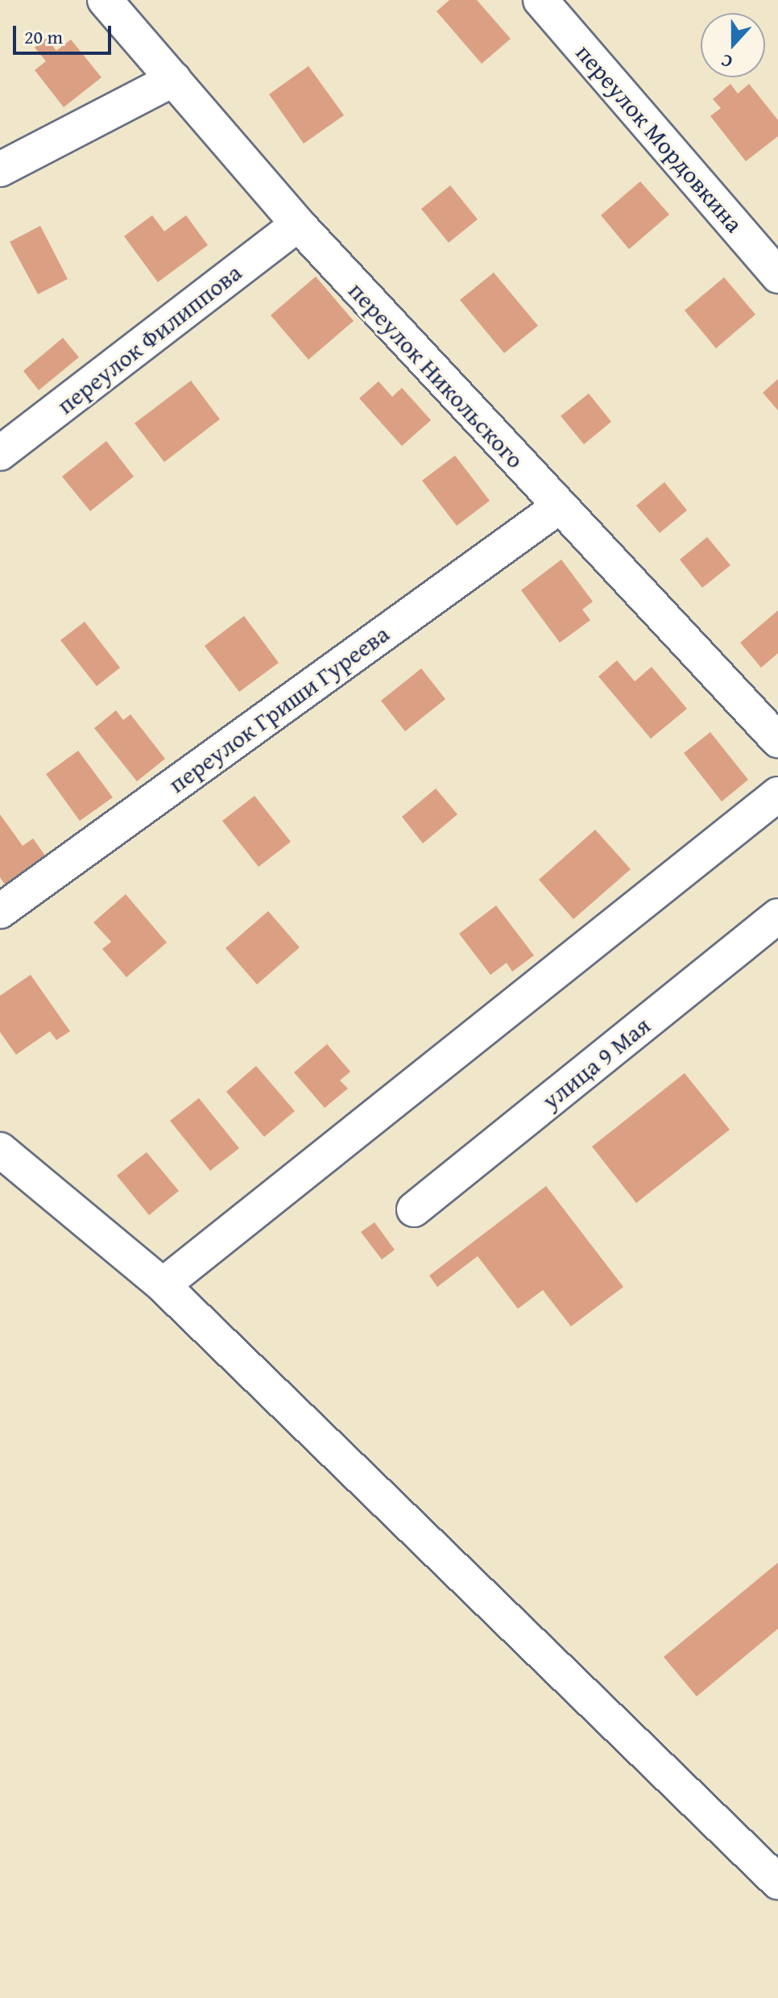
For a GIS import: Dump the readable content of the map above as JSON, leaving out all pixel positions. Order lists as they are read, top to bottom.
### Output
{
  "streets": {
    "street": [
      "переулок Мордовкина",
      "переулок Филиппова",
      "переулок Никольского",
      "переулок Гриши Гуреева",
      "улица 9 Мая"
    ]
  },
  "crossings": [
    ["переулок Филиппова", "переулок Никольского"],
    ["переулок Никольского", "переулок Гриши Гуреева"]
  ],
  "scale_bar": "20 m",
  "north": "bottom"
}
